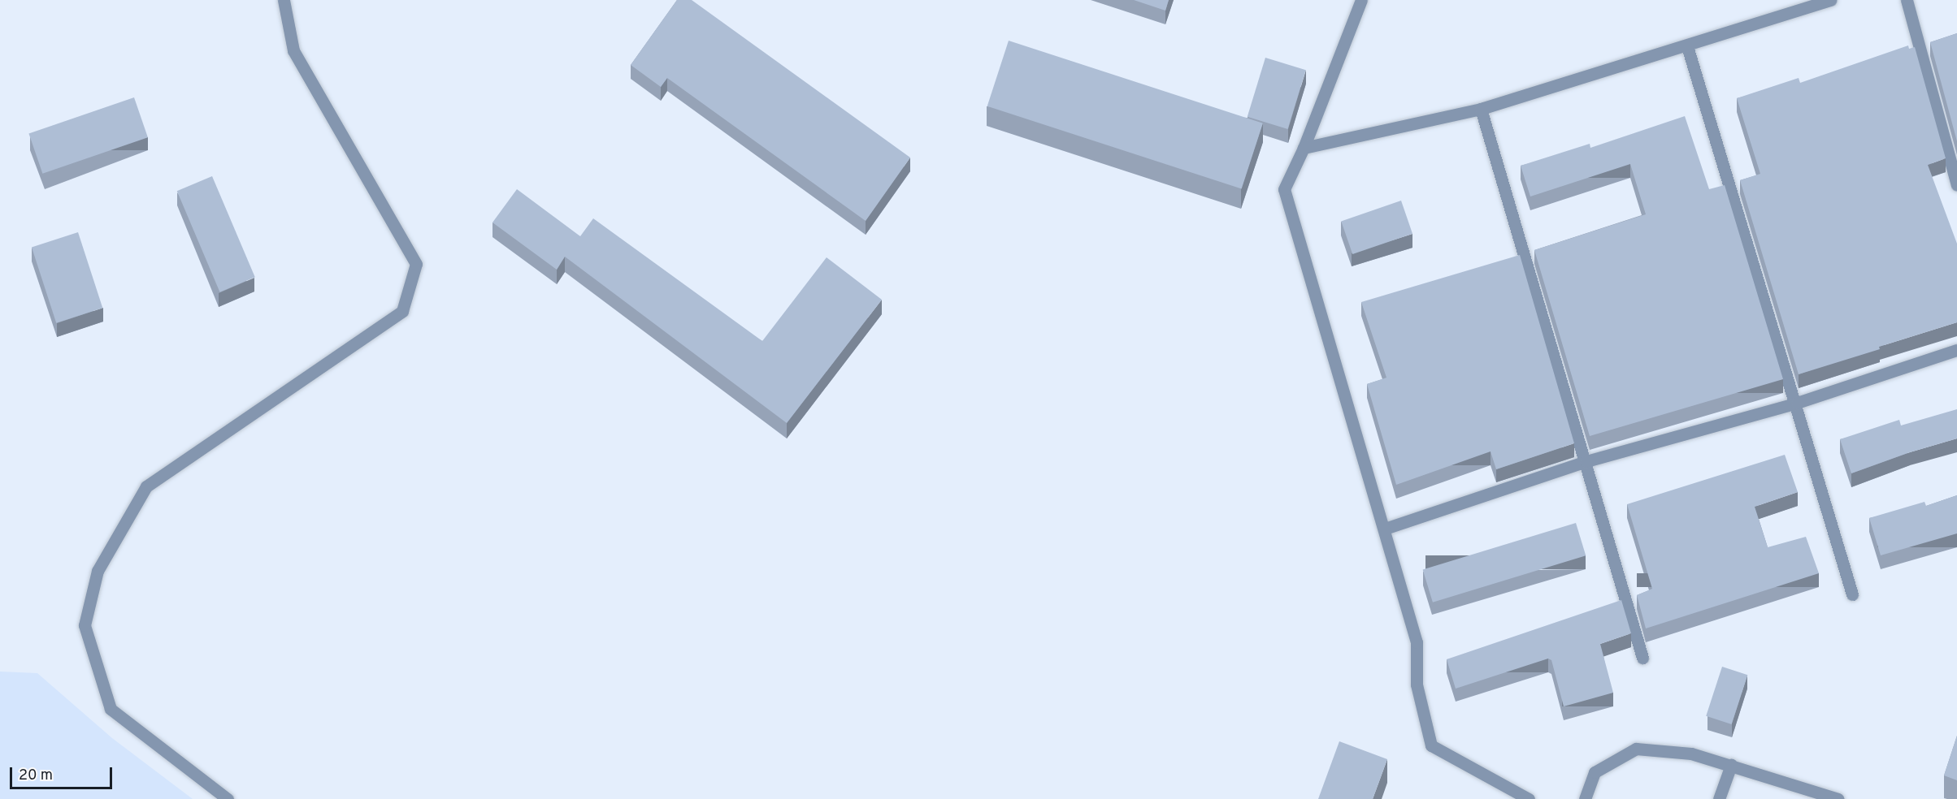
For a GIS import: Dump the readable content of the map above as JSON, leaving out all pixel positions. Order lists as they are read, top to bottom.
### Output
{
  "scale_bar": "20 m"
}
